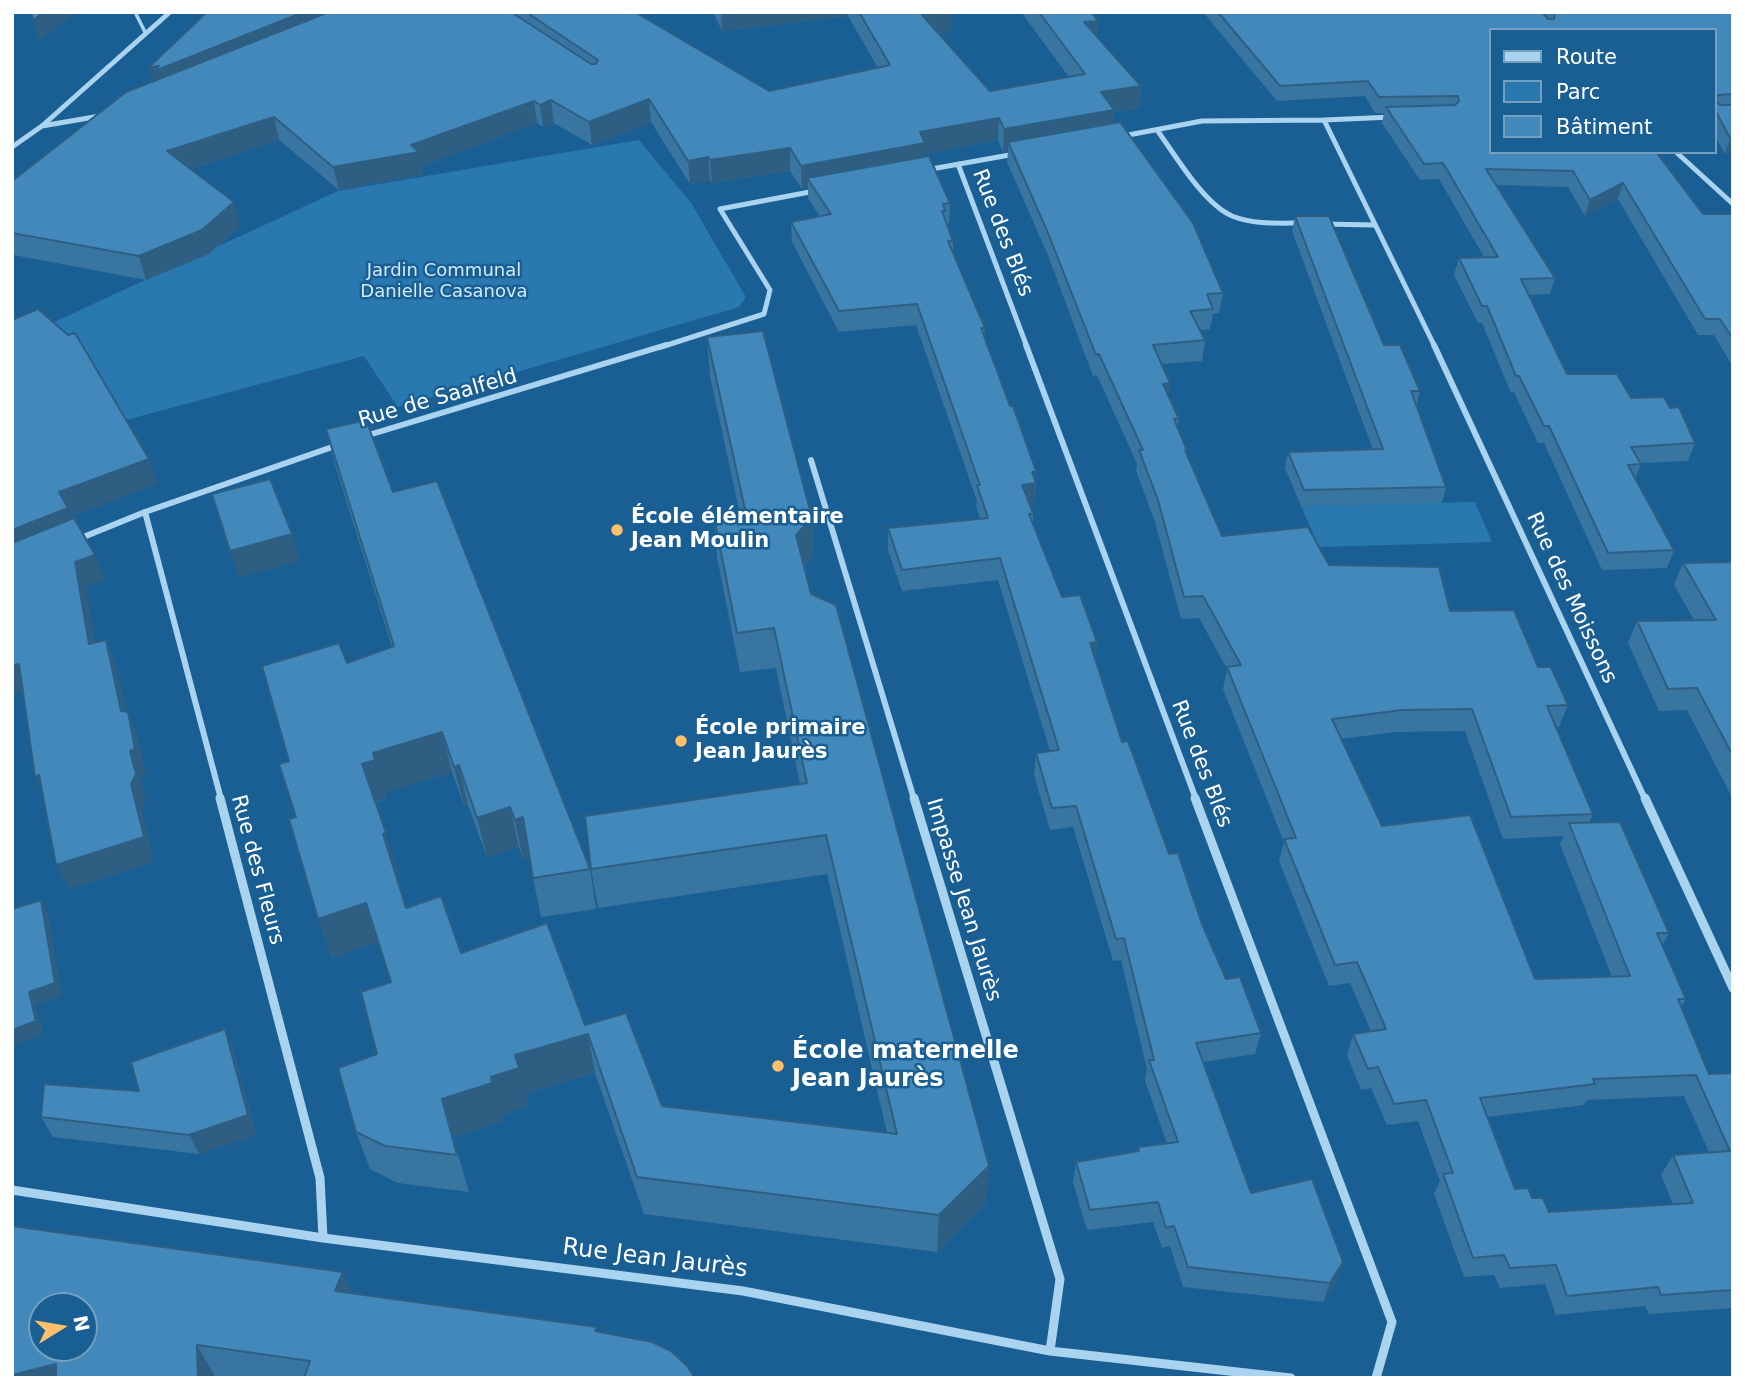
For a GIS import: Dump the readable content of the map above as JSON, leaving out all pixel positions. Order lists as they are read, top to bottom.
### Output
{
  "streets": {
    "street": [
      "Rue des Blés",
      "Rue de Saalfeld",
      "Rue des Moissons",
      "Rue des Fleurs",
      "Impasse Jean Jaurès",
      "Rue Jean Jaurès"
    ]
  },
  "crossings": [
    ["Rue de Saalfeld", "Rue des Fleurs"],
    ["Rue des Fleurs", "Rue Jean Jaurès"],
    ["Impasse Jean Jaurès", "Rue Jean Jaurès"]
  ],
  "parks": ["Jardin Communal Danielle Casanova"],
  "places": ["École élémentaire Jean Moulin", "École primaire Jean Jaurès", "École maternelle Jean Jaurès"],
  "legend": ["Route", "Parc", "Bâtiment"],
  "north": "right"
}
